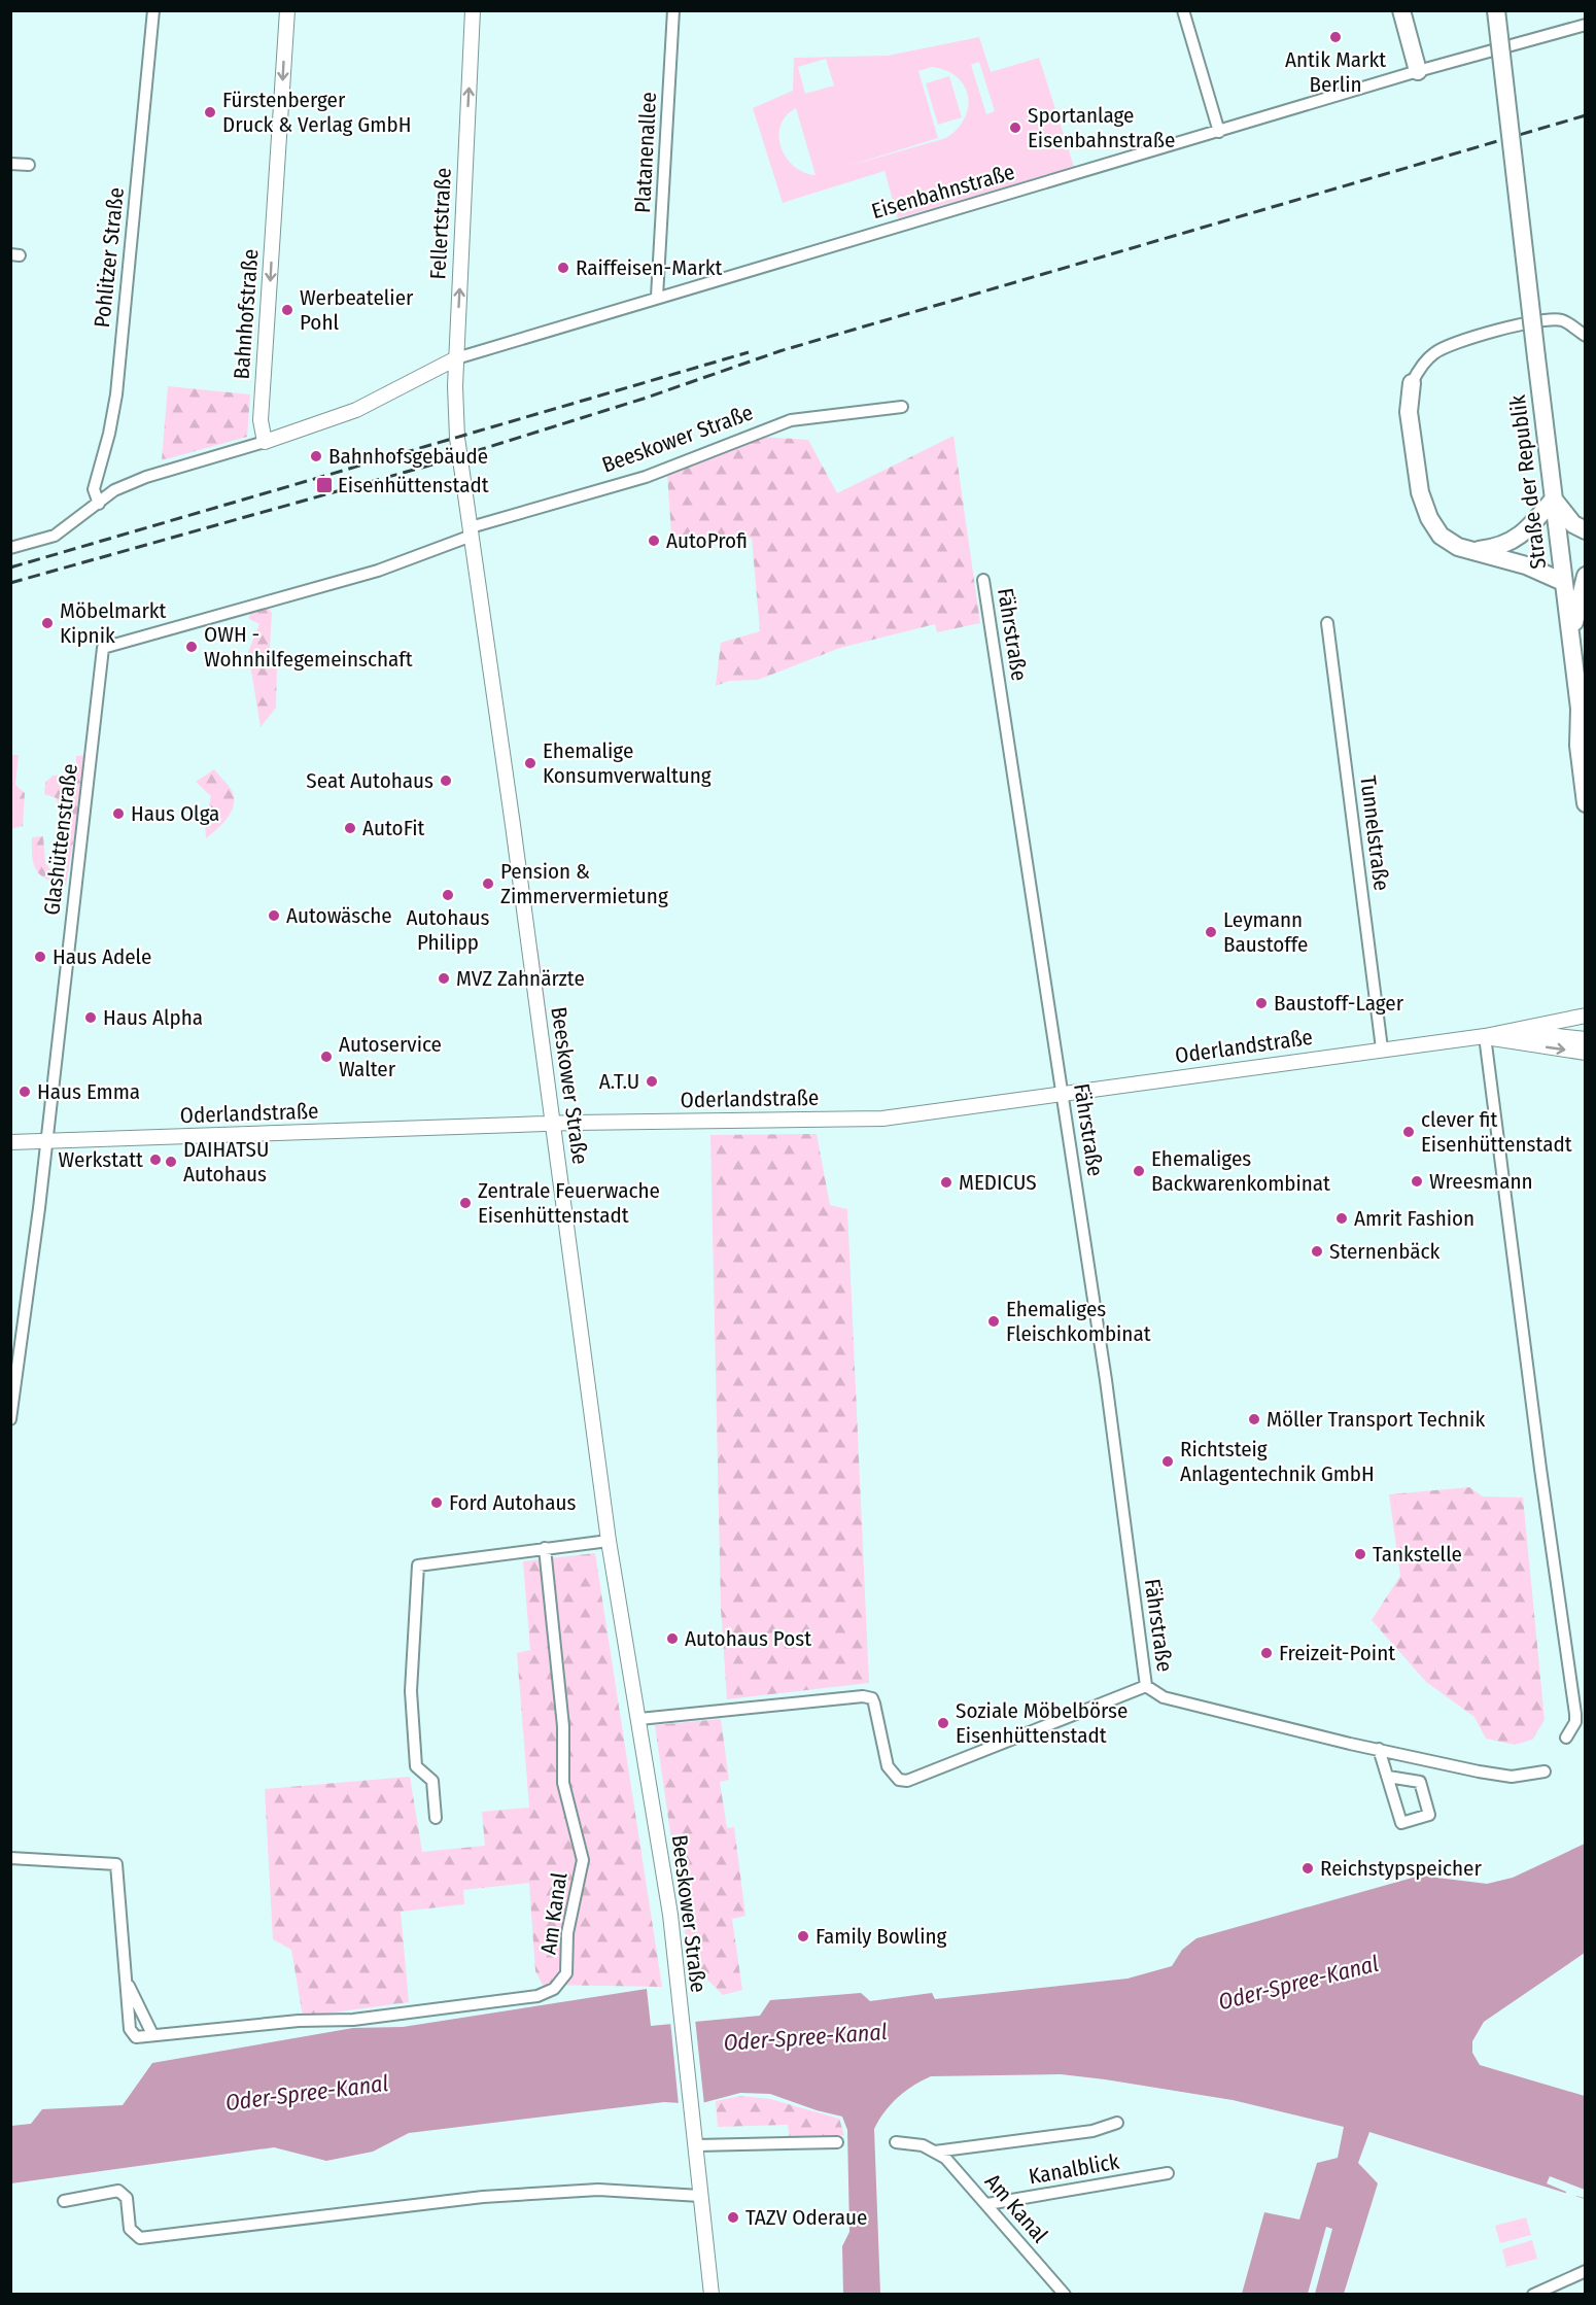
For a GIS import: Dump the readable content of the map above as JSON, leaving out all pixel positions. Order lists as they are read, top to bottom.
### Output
{
  "streets": {
    "main road": ["Straße der Republik"],
    "street": [
      "Platanenallee",
      "Eisenbahnstraße",
      "Fellertstraße",
      "Pohlitzer Straße",
      "Bahnhofstraße",
      "Beeskower Straße",
      "Fährstraße",
      "Tunnelstraße",
      "Glashüttenstraße",
      "Oderlandstraße",
      "Am Kanal",
      "Kanalblick"
    ]
  },
  "crossings": [
    ["Platanenallee", "Eisenbahnstraße"],
    ["Eisenbahnstraße", "Fellertstraße"],
    ["Fellertstraße", "Beeskower Straße"],
    ["Beeskower Straße", "Fährstraße"],
    ["Beeskower Straße", "Glashüttenstraße"],
    ["Beeskower Straße", "Oderlandstraße"],
    ["Fährstraße", "Oderlandstraße"],
    ["Tunnelstraße", "Oderlandstraße"],
    ["Glashüttenstraße", "Oderlandstraße"],
    ["Am Kanal", "Kanalblick"]
  ],
  "one_way": ["Fellertstraße", "Bahnhofstraße"],
  "water": ["Oder-Spree-Kanal"],
  "places": {
    "other": [
      "Antik Markt Berlin",
      "Fürstenberger Druck & Verlag GmbH",
      "Sportanlage Eisenbahnstraße",
      "Raiffeisen-Markt",
      "Werbeatelier Pohl",
      "Bahnhofsgebäude",
      "AutoProfi",
      "Möbelmarkt Kipnik",
      "OWH - Wohnhilfegemeinschaft",
      "Ehemalige Konsumverwaltung",
      "Seat Autohaus",
      "Haus Olga",
      "AutoFit",
      "Pension & Zimmervermietung",
      "Autohaus Philipp",
      "Autowäsche",
      "Leymann Baustoffe",
      "Haus Adele",
      "MVZ Zahnärzte",
      "Baustoff-Lager",
      "Haus Alpha",
      "Autoservice Walter",
      "A.T.U",
      "Haus Emma",
      "clever fit Eisenhüttenstadt",
      "Werkstatt",
      "DAIHATSU Autohaus",
      "Ehemaliges Backwarenkombinat",
      "Wreesmann",
      "MEDICUS",
      "Zentrale Feuerwache Eisenhüttenstadt",
      "Amrit Fashion",
      "Sternenbäck",
      "Ehemaliges Fleischkombinat",
      "Möller Transport Technik",
      "Richtsteig Anlagentechnik GmbH",
      "Ford Autohaus",
      "Tankstelle",
      "Autohaus Post",
      "Freizeit-Point",
      "Soziale Möbelbörse Eisenhüttenstadt",
      "Reichstypspeicher",
      "Family Bowling",
      "TAZV Oderaue"
    ],
    "transit": ["Eisenhüttenstadt"]
  }
}
